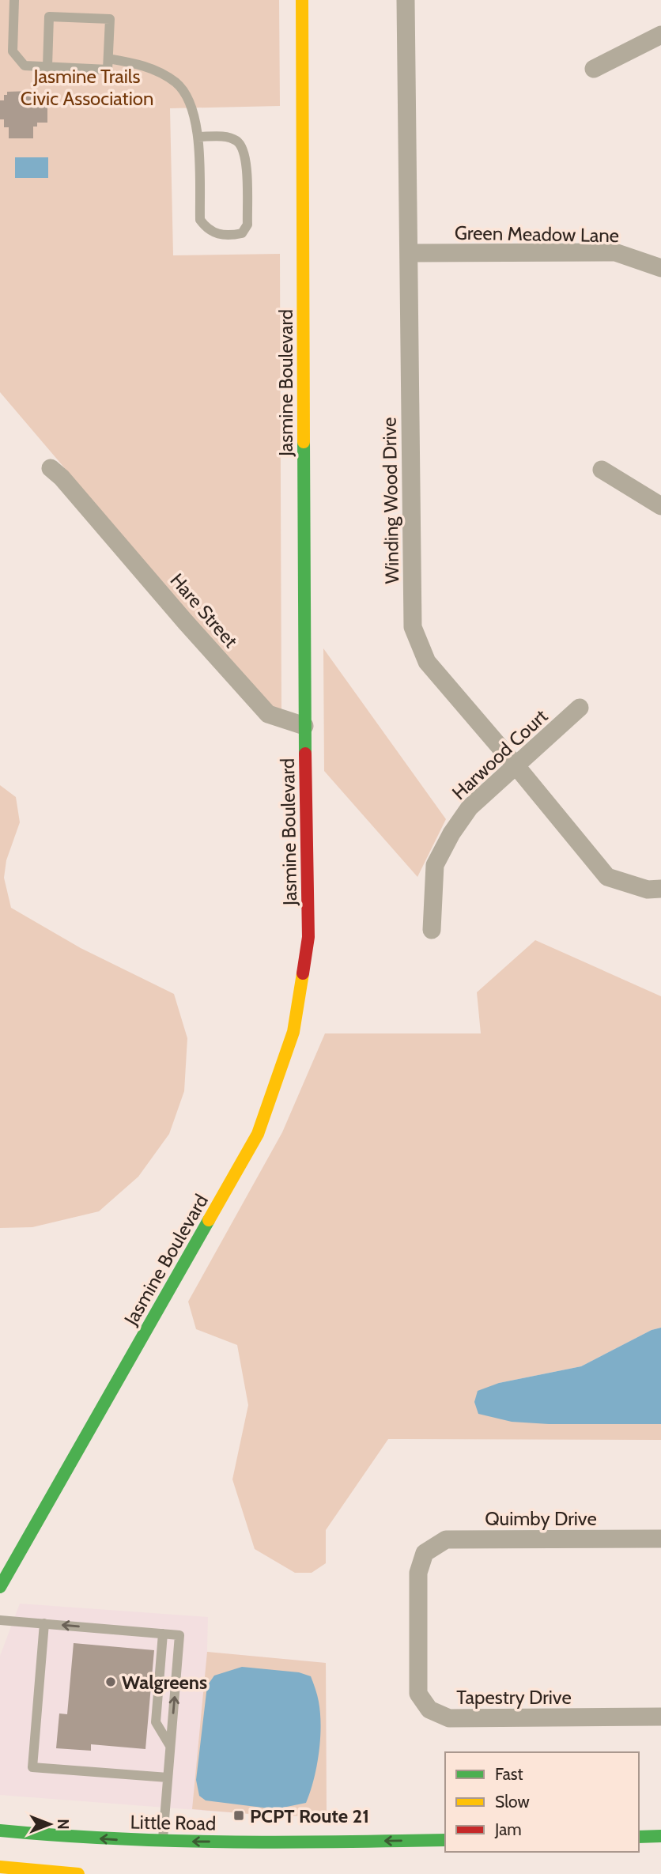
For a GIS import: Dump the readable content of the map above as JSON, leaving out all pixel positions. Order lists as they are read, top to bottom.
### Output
{
  "streets": {
    "street": [
      "Green Meadow Lane",
      "Jasmine Boulevard",
      "Winding Wood Drive",
      "Hare Street",
      "Harwood Court",
      "Quimby Drive",
      "Tapestry Drive",
      "Little Road"
    ]
  },
  "crossings": [
    ["Green Meadow Lane", "Winding Wood Drive"],
    ["Jasmine Boulevard", "Hare Street"],
    ["Winding Wood Drive", "Harwood Court"],
    ["Quimby Drive", "Tapestry Drive"]
  ],
  "one_way": ["Little Road"],
  "parks": ["Jasmine Trails Civic Association"],
  "places": {
    "other": ["Walgreens"],
    "transit": ["PCPT Route 21"]
  },
  "legend": ["Fast", "Slow", "Jam"],
  "north": "right"
}
